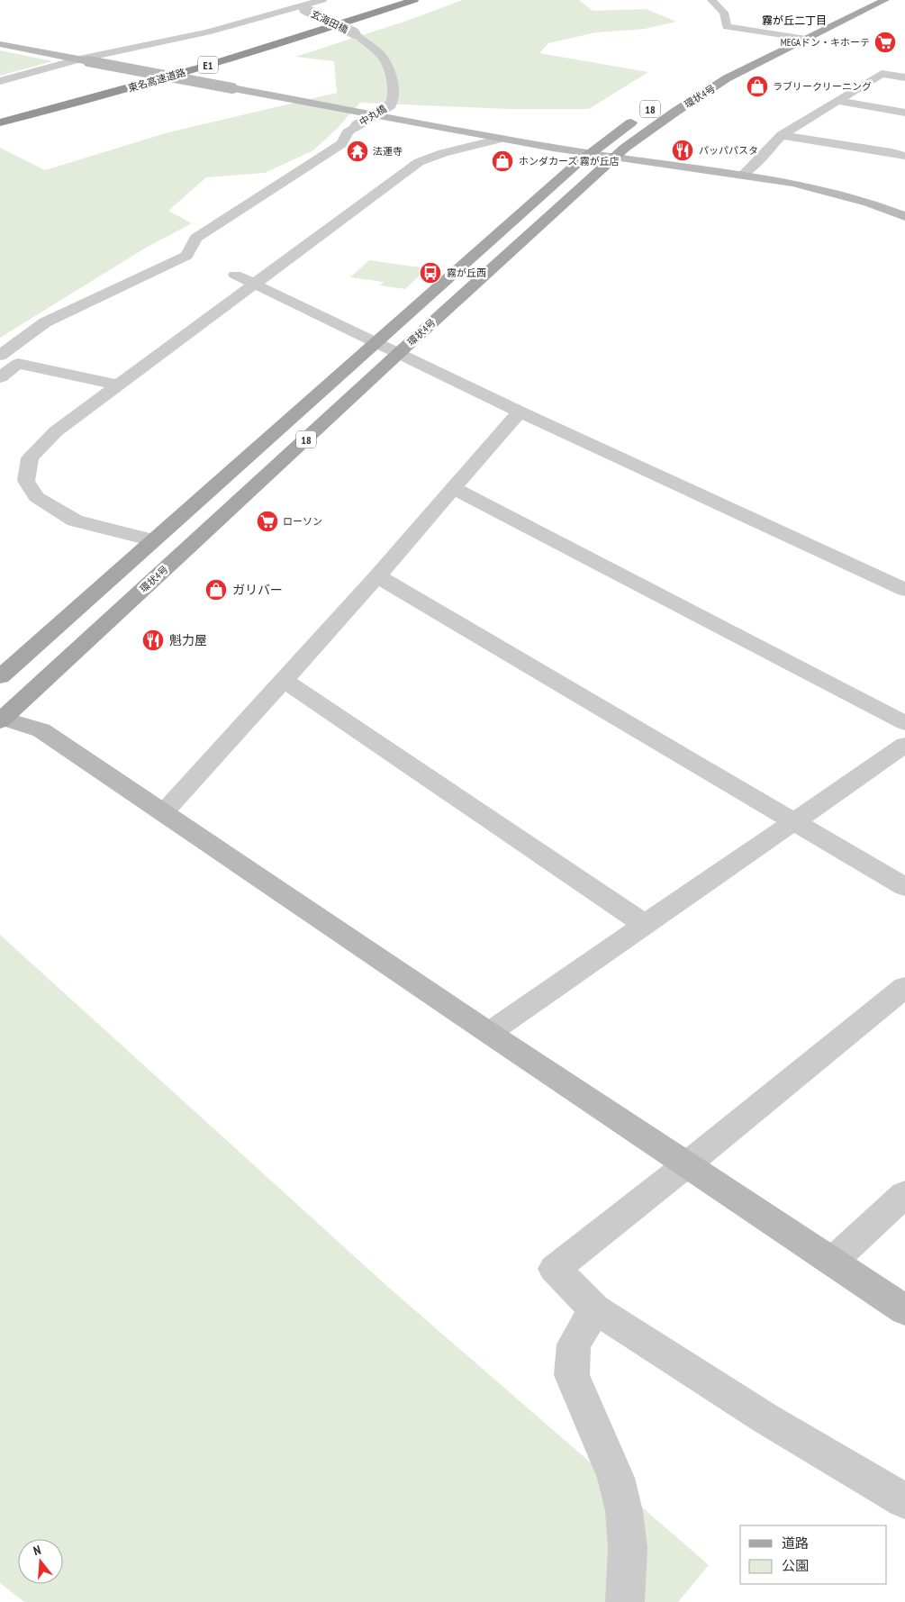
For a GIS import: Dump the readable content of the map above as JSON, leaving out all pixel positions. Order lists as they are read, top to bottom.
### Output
{
  "streets": {
    "highway": ["E1", "東名高速道路"],
    "main road": ["環状4号", "18"],
    "street": ["玄海田橋", "中丸橋"]
  },
  "crossings": [
    ["玄海田橋", "中丸橋"]
  ],
  "districts": ["霧が丘二丁目"],
  "places": {
    "supermarket": ["MEGAドン・キホーテ", "ローソン"],
    "shop": ["ラブリークリーニング", "ホンダカーズ 霧が丘店", "ガリバー"],
    "restaurant": ["パッパパスタ", "魁力屋"],
    "temple": ["法運寺"],
    "bus stop": ["霧が丘西"]
  },
  "legend": ["道路", "公園"],
  "north": "top"
}
